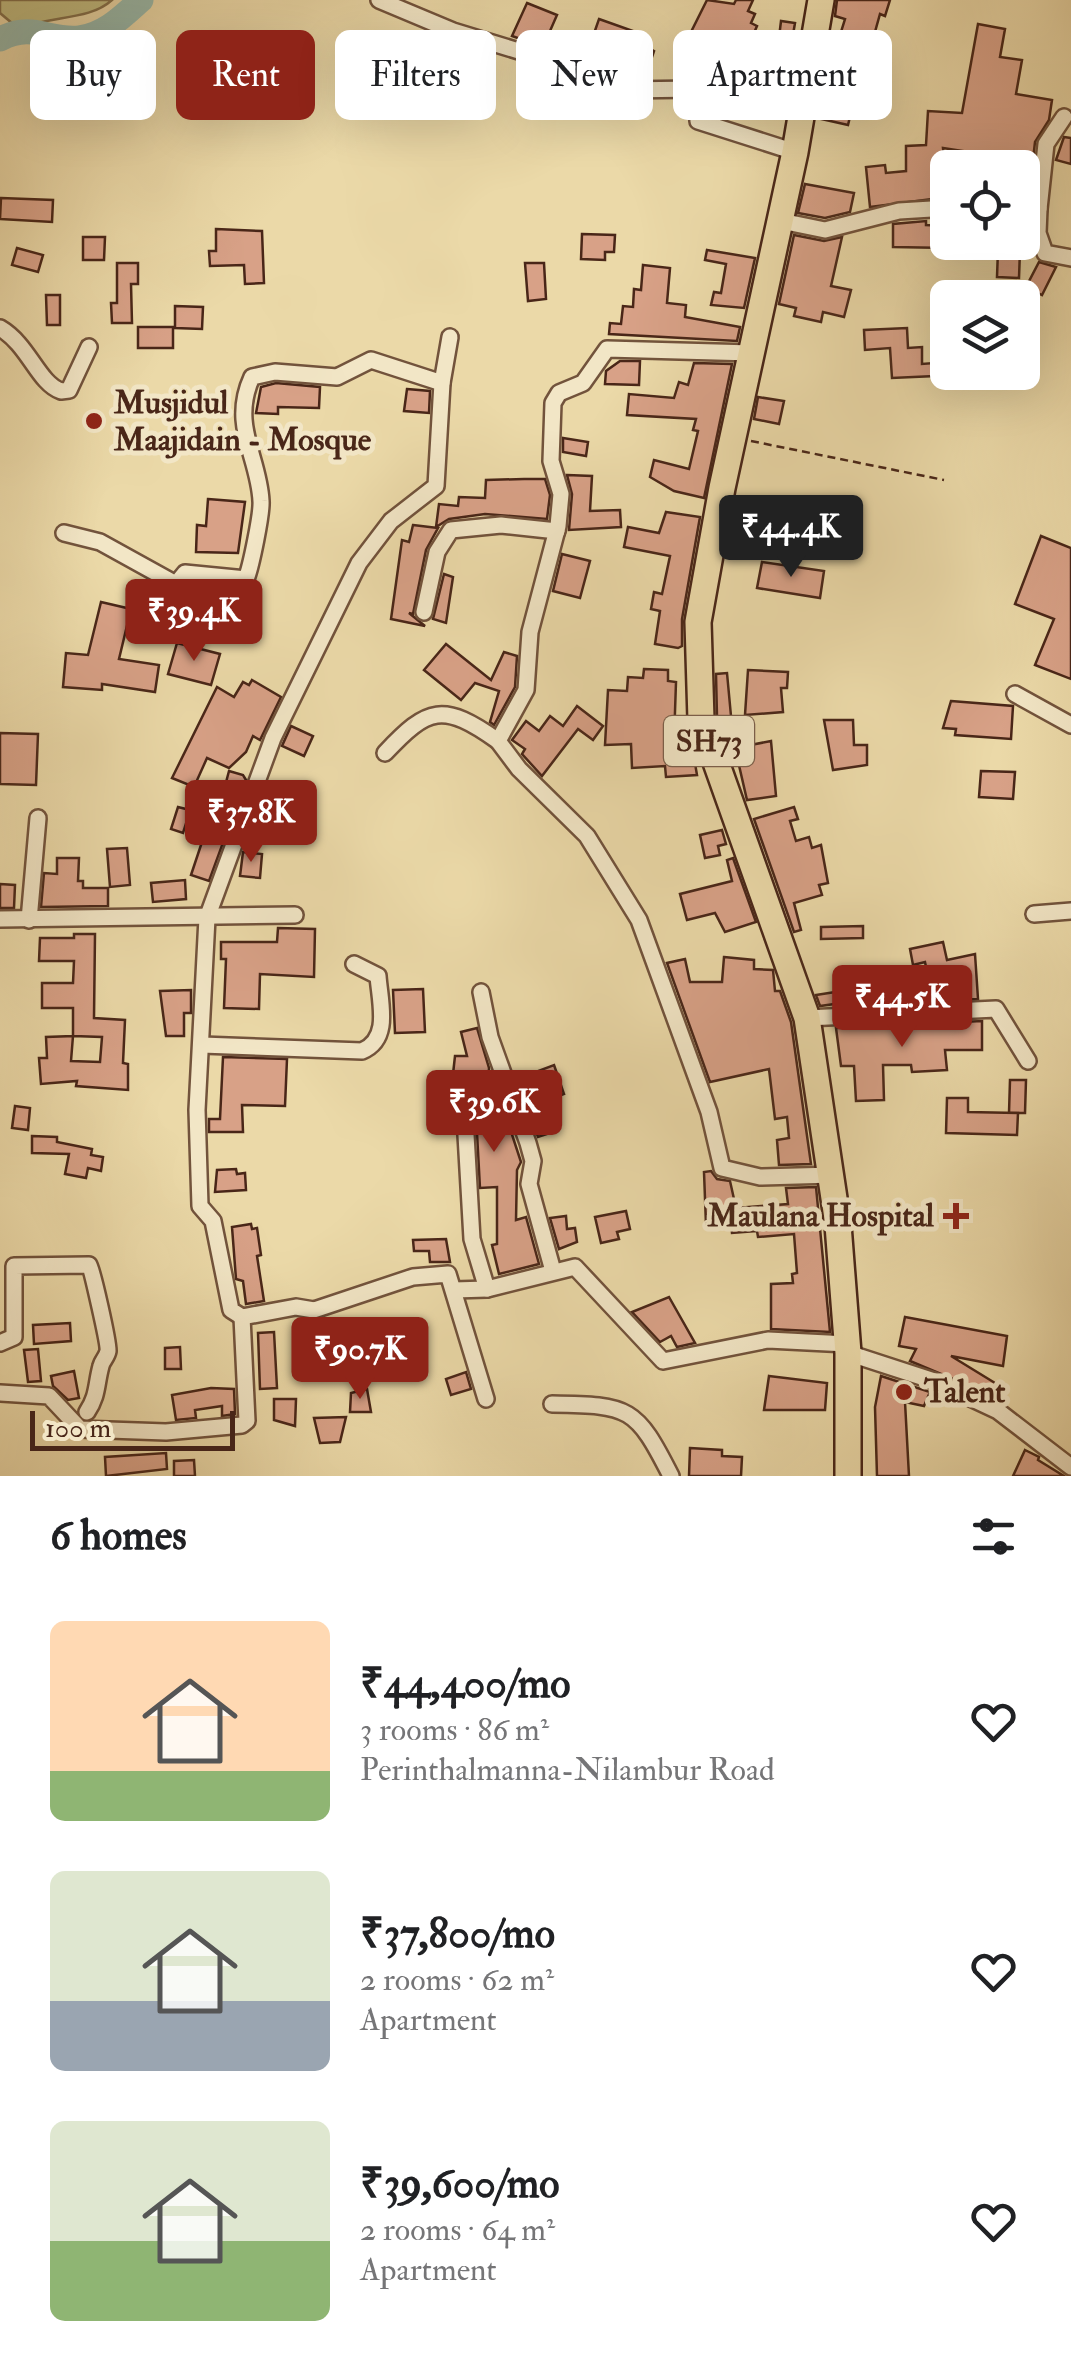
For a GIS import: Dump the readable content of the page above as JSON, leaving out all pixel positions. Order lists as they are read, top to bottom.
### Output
{
  "streets": {
    "main road": ["SH73"]
  },
  "places": {
    "other": ["Musjidul Maajidain - Mosque", "Talent"],
    "health": ["Maulana Hospital"]
  },
  "scale_bar": "100 m",
  "page": {
    "chip": [
      "Buy",
      "Rent",
      "Filters",
      "New",
      "Apartment"
    ],
    "price": [
      "₹44.4K",
      "₹39.4K",
      "₹37.8K",
      "₹44.5K",
      "₹39.6K",
      "₹90.7K"
    ],
    "scale": "100 m",
    "heading": "6 homes",
    "list": [
      {
        "name": "₹44,400/mo",
        "note": "3 rooms · 86 m² · Perinthalmanna-Nilambur Road"
      },
      {
        "name": "₹37,800/mo",
        "note": "2 rooms · 62 m² · Apartment"
      },
      {
        "name": "₹39,600/mo",
        "note": "2 rooms · 64 m² · Apartment"
      }
    ]
  }
}
